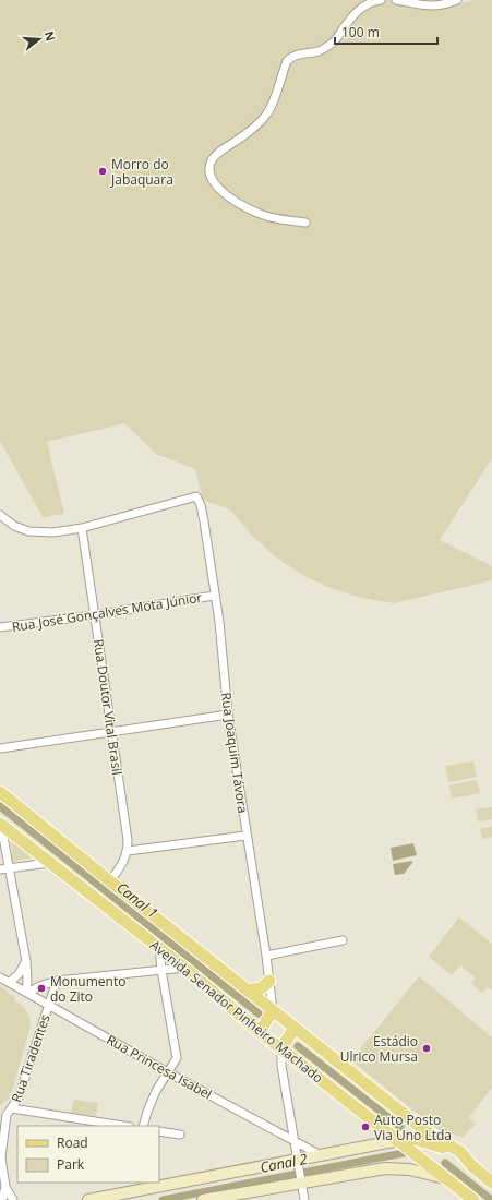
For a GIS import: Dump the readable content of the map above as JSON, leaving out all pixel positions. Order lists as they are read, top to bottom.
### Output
{
  "streets": {
    "main road": ["Avenida Senador Pinheiro Machado"],
    "street": [
      "Rua José Gonçalves Mota Júnior",
      "Rua Doutor Vital Brasil",
      "Rua Joaquim Távora",
      "Rua Tiradentes",
      "Rua Princesa Isabel"
    ]
  },
  "crossings": [
    ["Rua José Gonçalves Mota Júnior", "Rua Doutor Vital Brasil"],
    ["Rua José Gonçalves Mota Júnior", "Rua Joaquim Távora"],
    ["Rua Doutor Vital Brasil", "Rua Joaquim Távora"],
    ["Rua Joaquim Távora", "Avenida Senador Pinheiro Machado"],
    ["Rua Tiradentes", "Rua Princesa Isabel"]
  ],
  "water": ["Canal 1", "Canal 2"],
  "places": [
    "Morro do Jabaquara",
    "Monumento do Zito",
    "Estádio Ulrico Mursa",
    "Auto Posto Via Uno Ltda"
  ],
  "legend": ["Road", "Park"],
  "scale_bar": "100 m",
  "north": "right"
}
